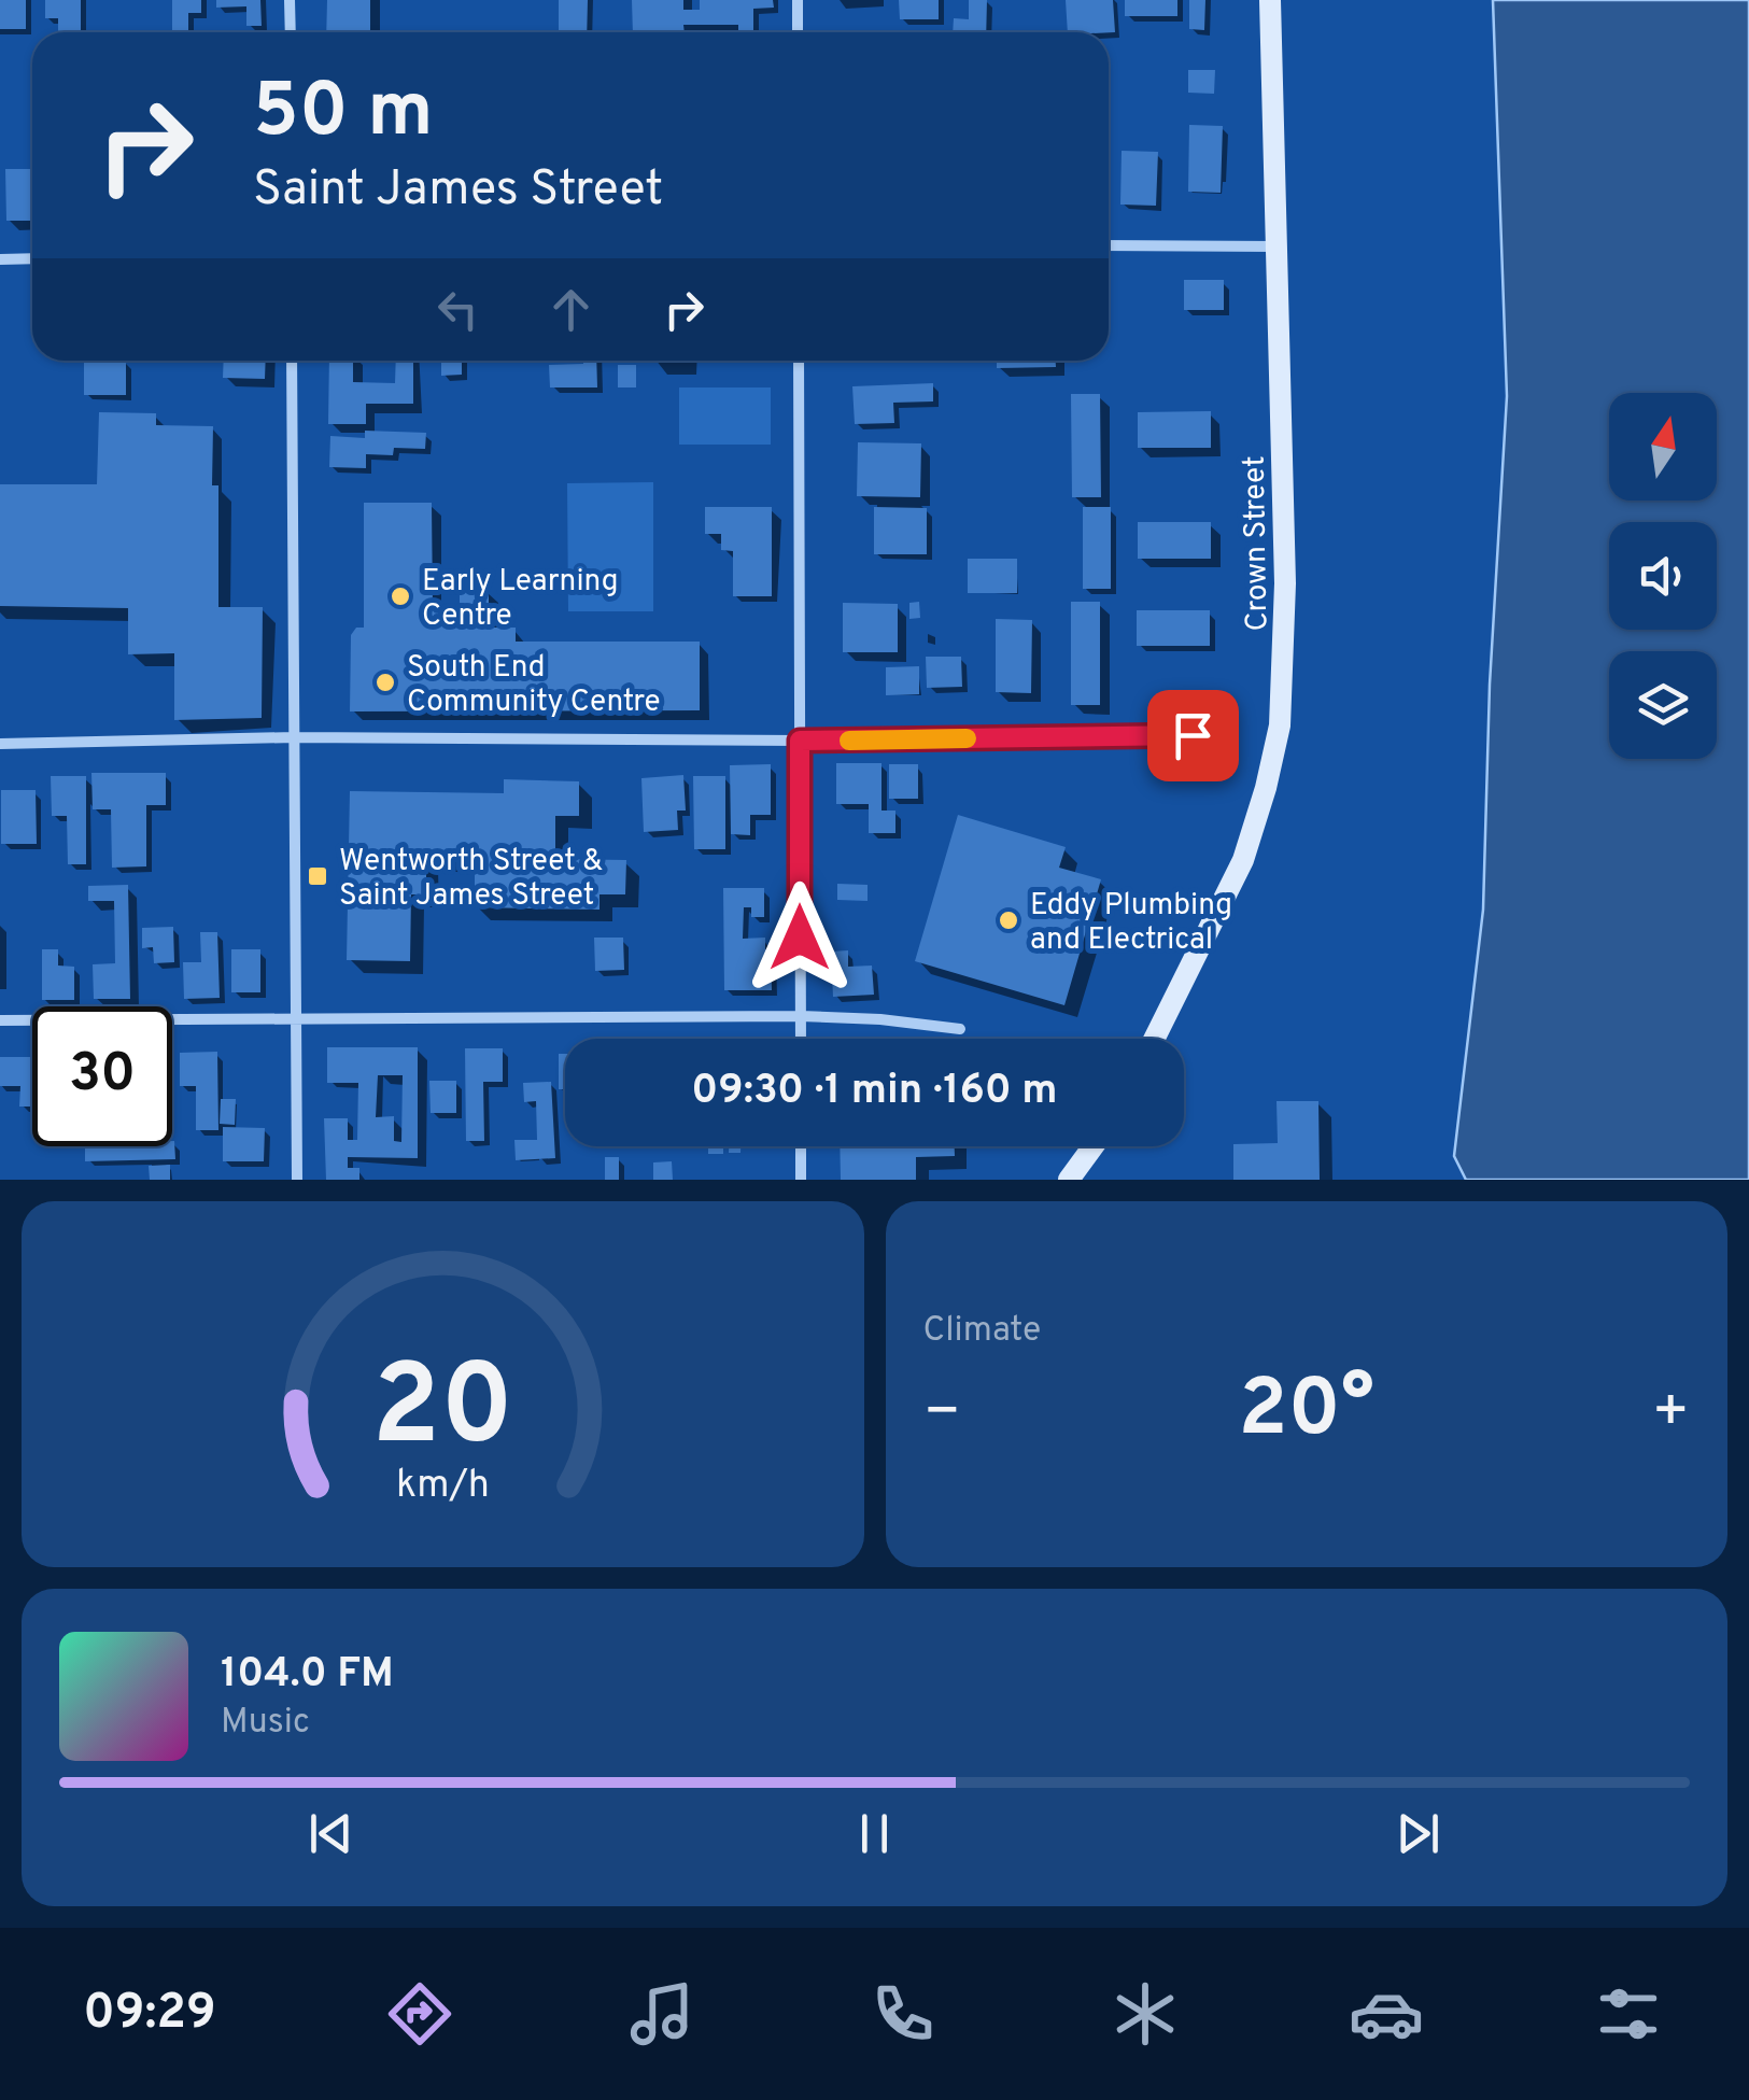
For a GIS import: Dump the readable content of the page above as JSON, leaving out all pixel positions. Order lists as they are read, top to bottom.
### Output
{
  "streets": {
    "main road": ["Crown Street"]
  },
  "places": {
    "other": ["Early Learning Centre", "South End Community Centre", "Eddy Plumbing and Electrical"],
    "transit": ["Wentworth Street & Saint James Street"]
  },
  "north": "top",
  "page": {
    "turn": ["50 m", "Saint James Street"],
    "limit": "30",
    "trip": "09:30 · 1 min · 160 m",
    "tile": "Climate",
    "heat": ["−", "20°", "+"],
    "song": ["104.0 FM", "Music"],
    "tabs": "09:29",
    "gauge": ["20", "km/h"]
  }
}
